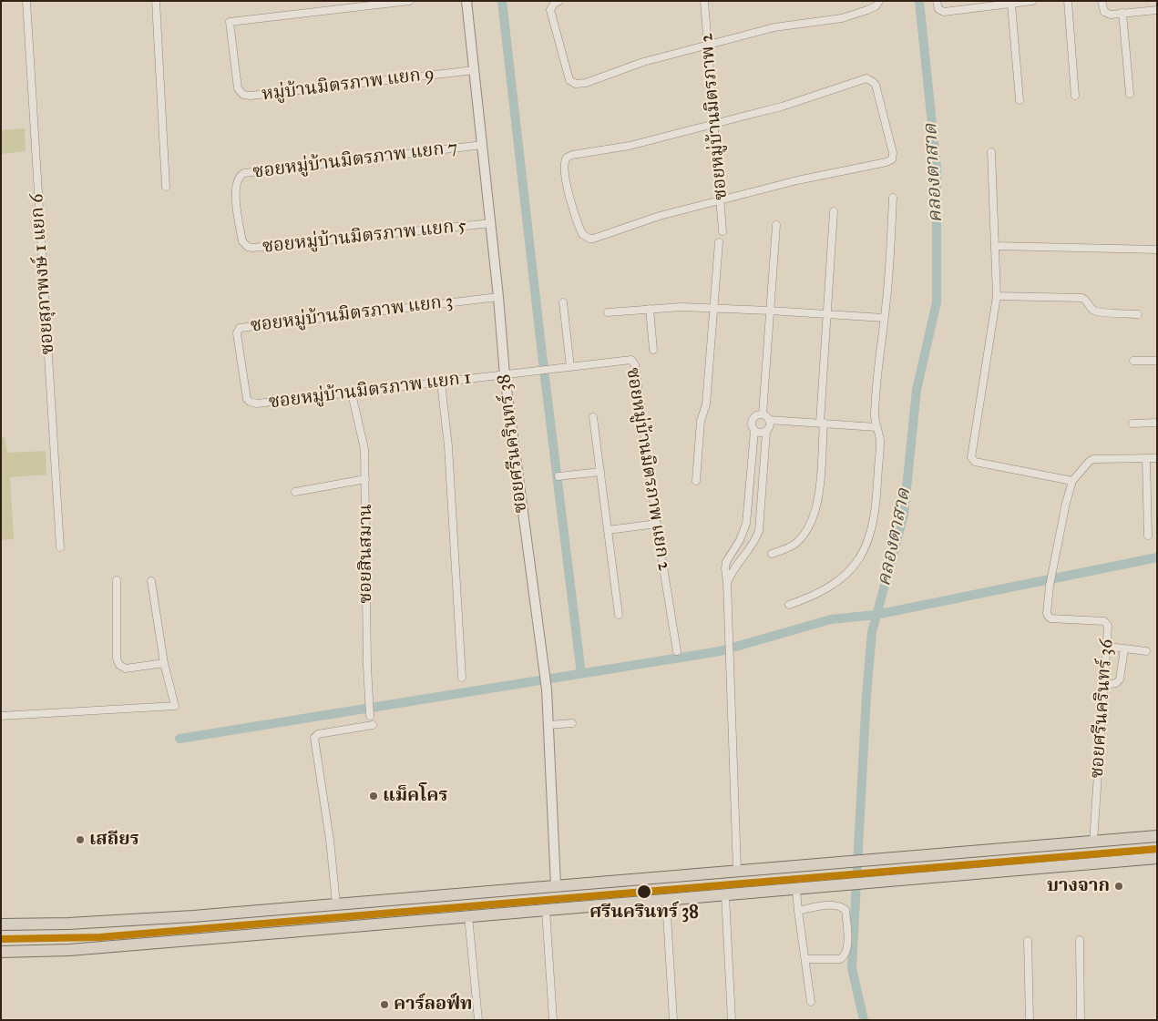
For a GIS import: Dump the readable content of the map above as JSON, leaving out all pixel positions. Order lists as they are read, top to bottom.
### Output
{
  "streets": {
    "street": [
      "หมู่บ้านมิตรภาพ แยก 9",
      "ซอยหมู่บ้านมิตรภาพ 2",
      "ซอยหมู่บ้านมิตรภาพ แยก 7",
      "ซอยหมู่บ้านมิตรภาพ แยก 5",
      "ซอยสุภาพงษ์ 1 แยก 6",
      "ซอยหมู่บ้านมิตรภาพ แยก 3",
      "ซอยหมู่บ้านมิตรภาพ แยก 1",
      "ซอยศรีนครินทร์ 38",
      "ซอยหมู่บ้านมิตรภาพ แยก 2",
      "ซอยสินสมาน",
      "ซอยศรีนครินทร์ 36"
    ]
  },
  "crossings": [
    ["หมู่บ้านมิตรภาพ แยก 9", "ซอยศรีนครินทร์ 38"],
    ["ซอยหมู่บ้านมิตรภาพ แยก 7", "ซอยหมู่บ้านมิตรภาพ แยก 5"],
    ["ซอยหมู่บ้านมิตรภาพ แยก 7", "ซอยศรีนครินทร์ 38"],
    ["ซอยหมู่บ้านมิตรภาพ แยก 5", "ซอยศรีนครินทร์ 38"],
    ["ซอยหมู่บ้านมิตรภาพ แยก 3", "ซอยหมู่บ้านมิตรภาพ แยก 1"],
    ["ซอยหมู่บ้านมิตรภาพ แยก 3", "ซอยศรีนครินทร์ 38"],
    ["ซอยหมู่บ้านมิตรภาพ แยก 1", "ซอยศรีนครินทร์ 38"],
    ["ซอยหมู่บ้านมิตรภาพ แยก 1", "ซอยหมู่บ้านมิตรภาพ แยก 2"],
    ["ซอยหมู่บ้านมิตรภาพ แยก 1", "ซอยสินสมาน"],
    ["ซอยศรีนครินทร์ 38", "ซอยหมู่บ้านมิตรภาพ แยก 2"]
  ],
  "water": ["คลองตาสาด"],
  "places": [
    "แม็คโคร",
    "เสถียร",
    "บางจาก",
    "ศรีนครินทร์ 38",
    "คาร์ลอฟ์ท"
  ]
}
